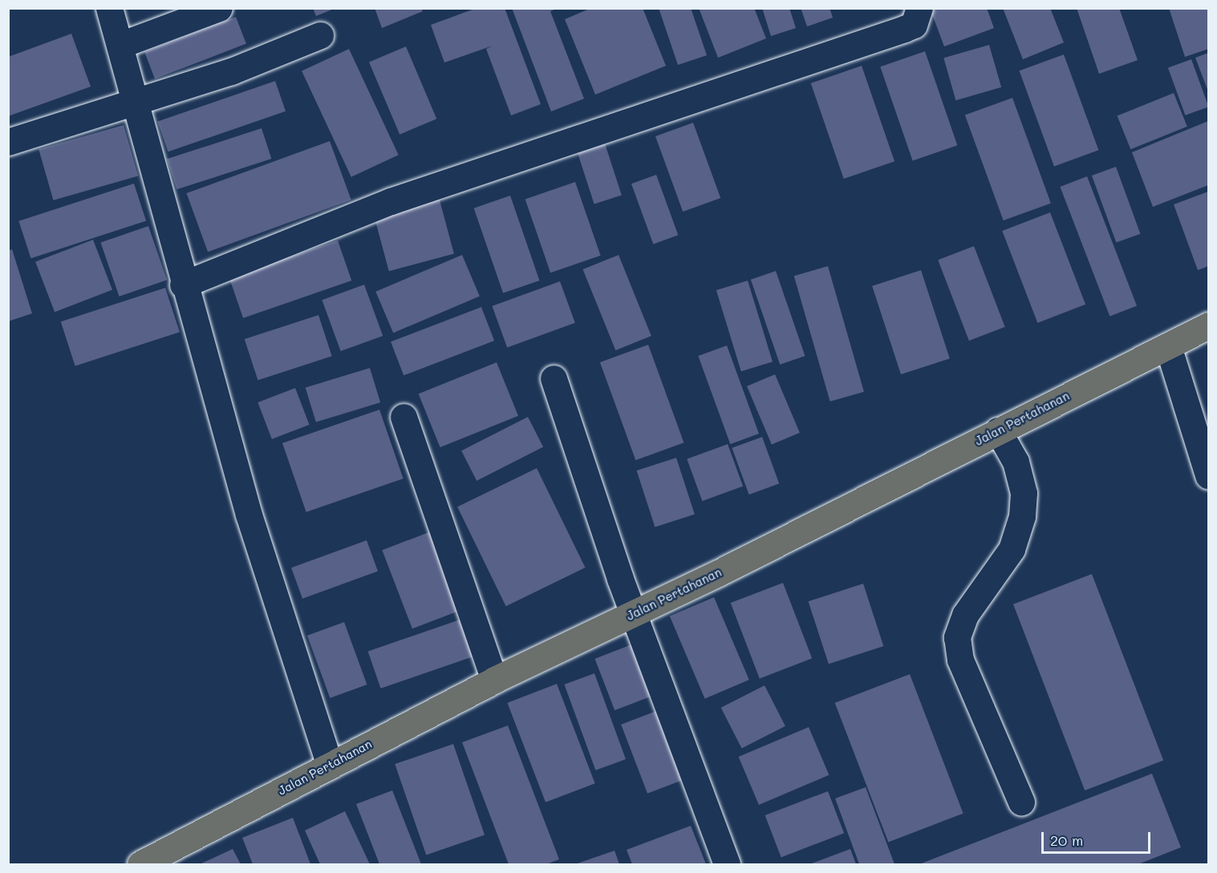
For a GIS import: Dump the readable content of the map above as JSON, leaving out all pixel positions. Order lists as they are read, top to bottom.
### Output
{
  "streets": {
    "main road": ["Jalan Pertahanan"]
  },
  "scale_bar": "20 m"
}
